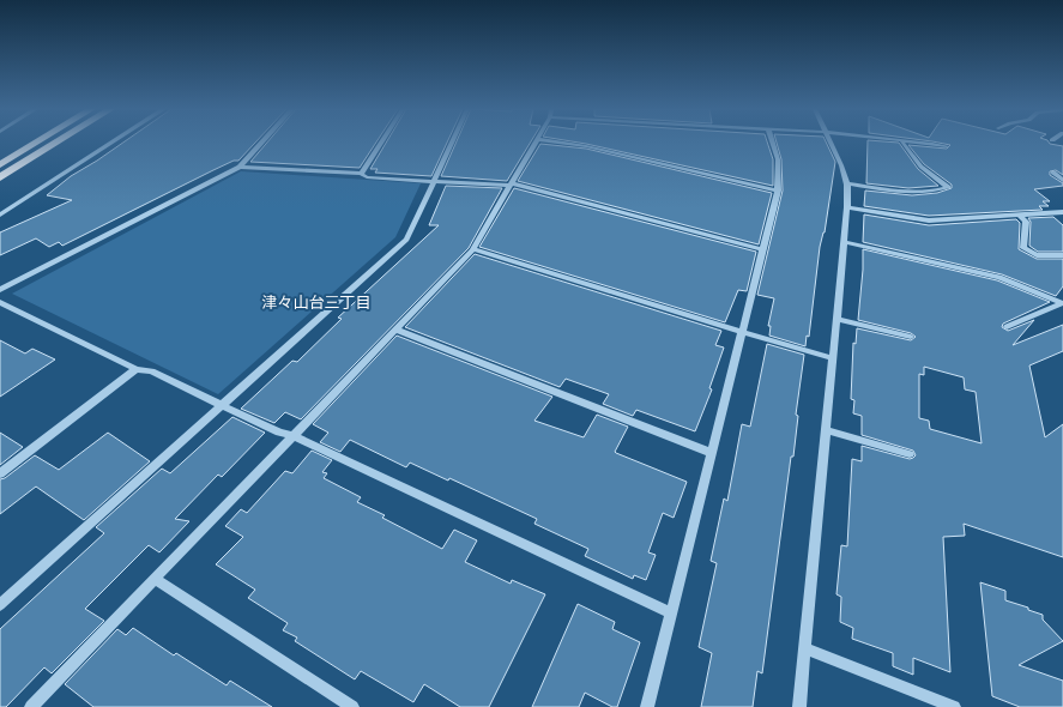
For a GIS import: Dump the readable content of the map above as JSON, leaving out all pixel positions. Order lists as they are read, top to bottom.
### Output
{
  "districts": ["津々山台三丁目"]
}
